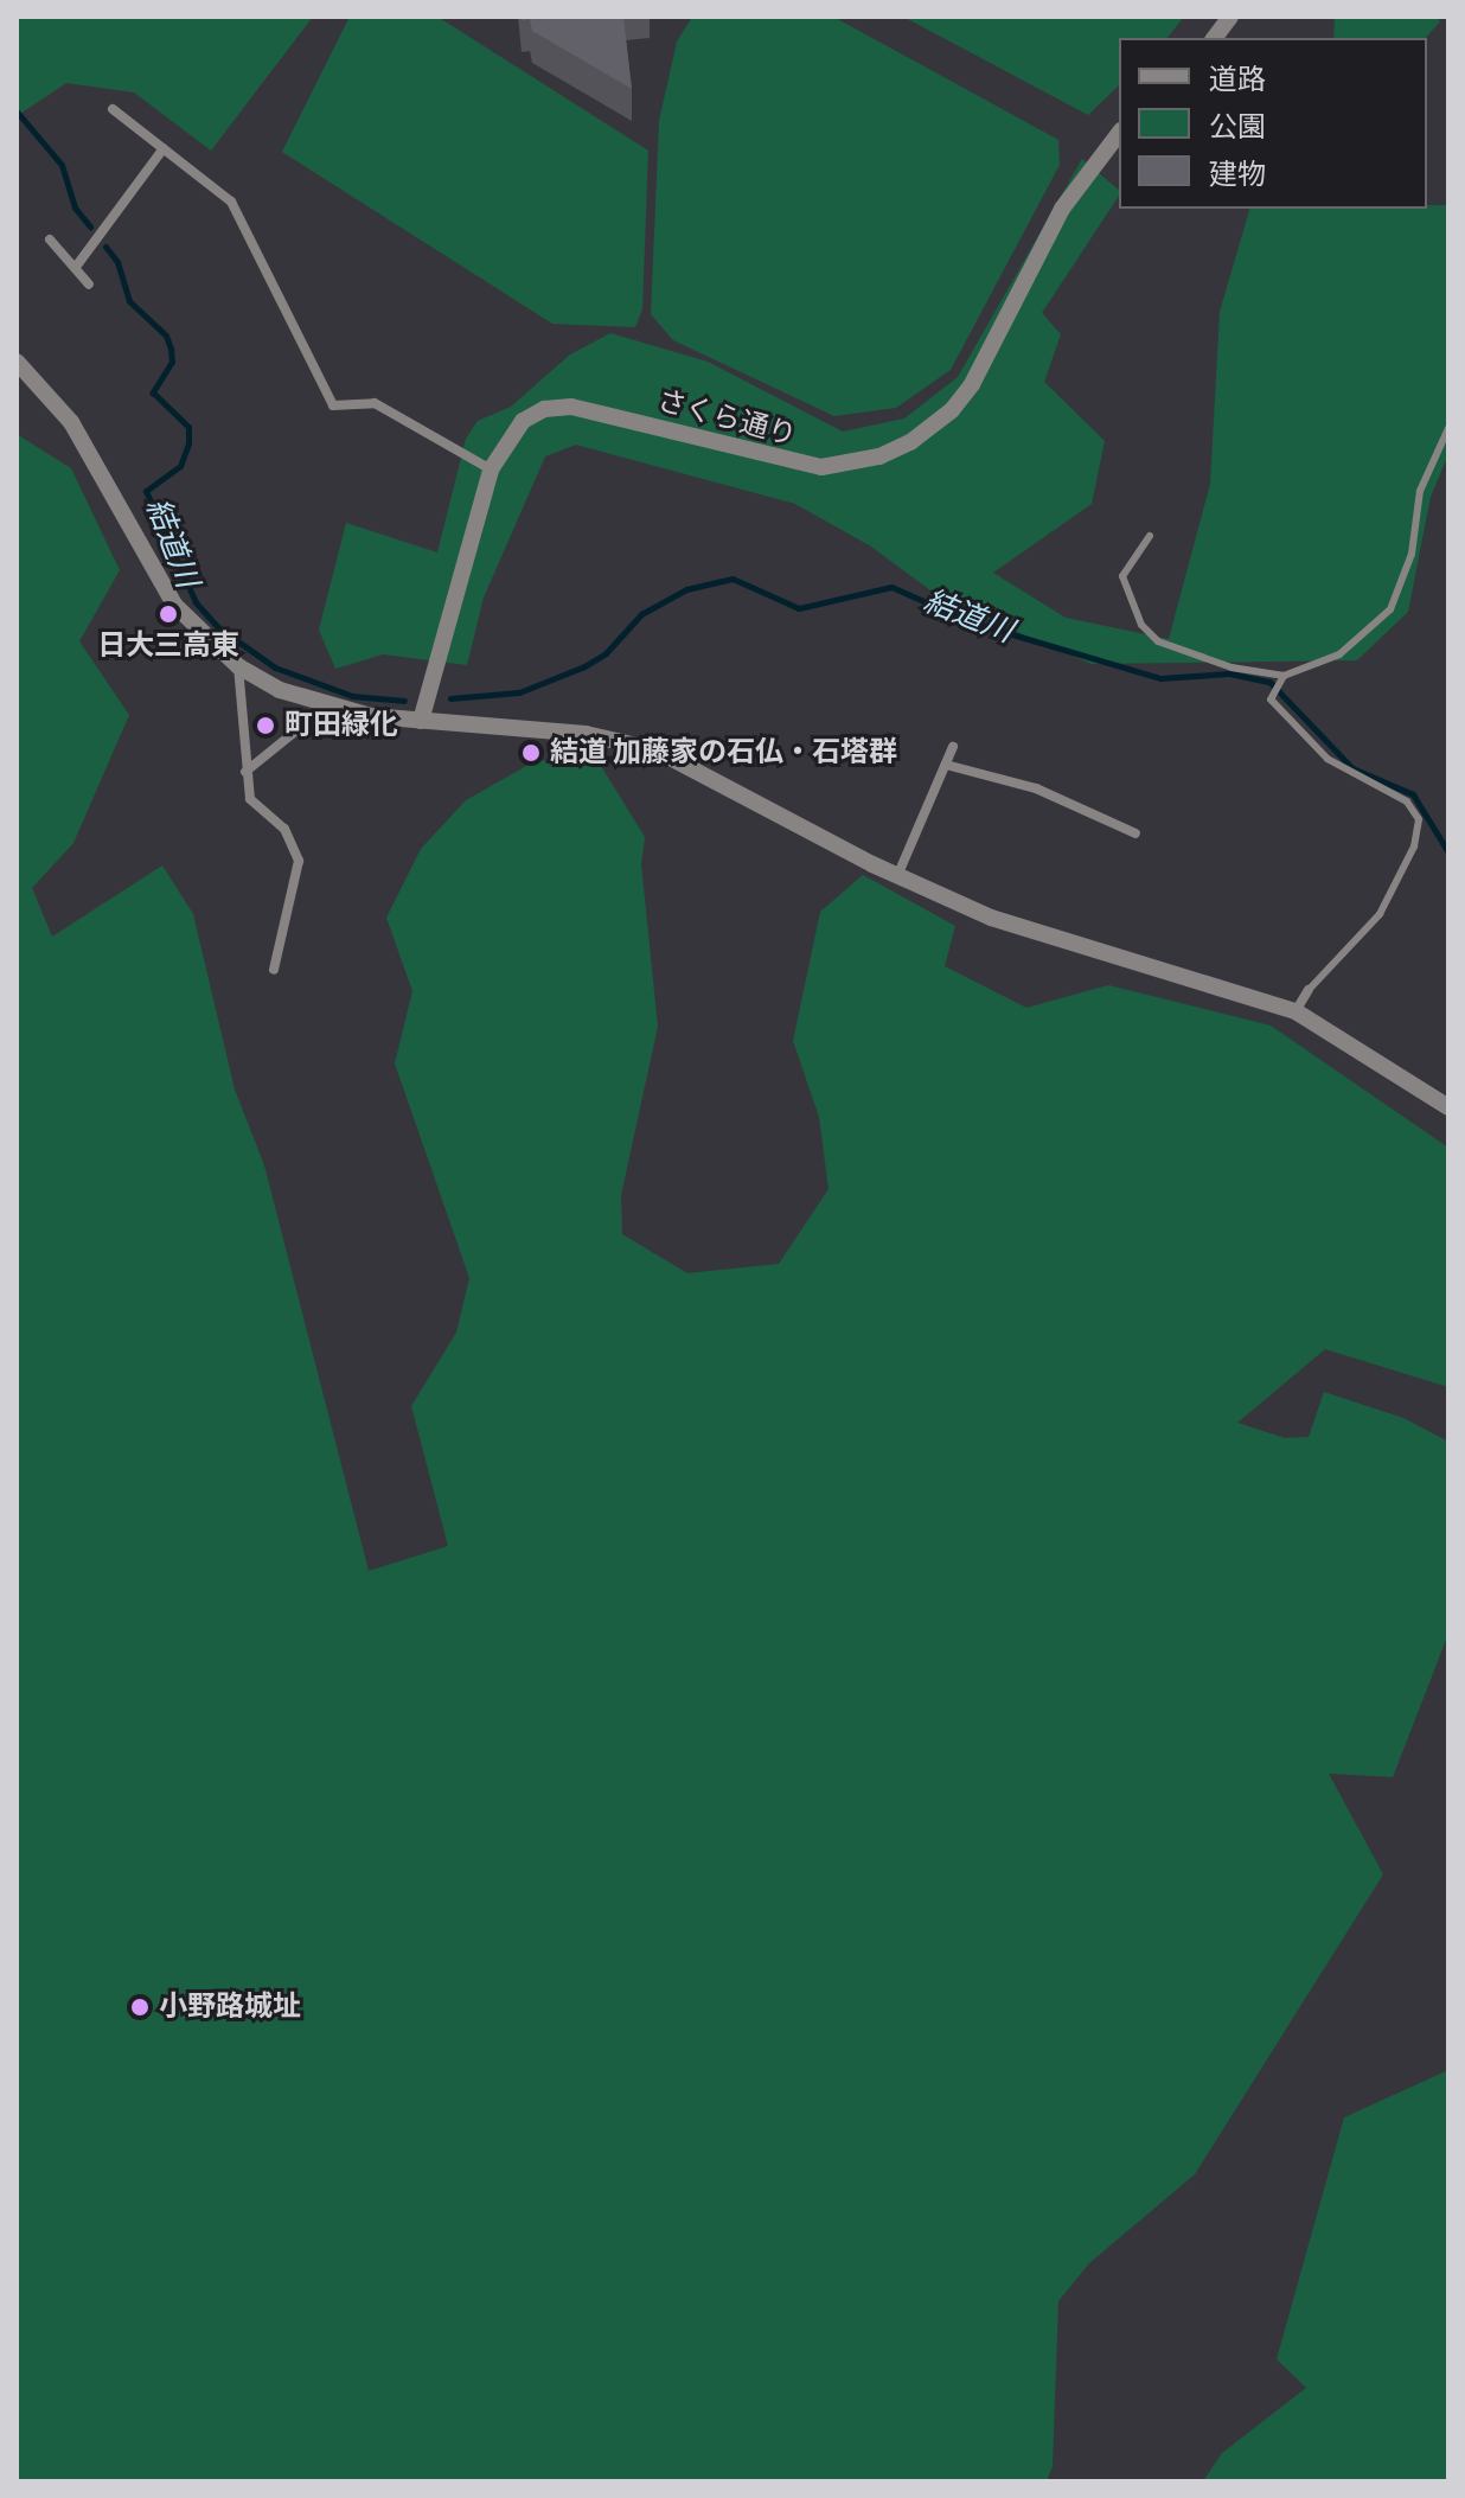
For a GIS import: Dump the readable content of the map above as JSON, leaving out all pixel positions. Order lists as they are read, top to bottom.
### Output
{
  "streets": {
    "street": ["さくら通り"]
  },
  "water": ["結道川"],
  "places": [
    "日大三高東",
    "町田緑化",
    "結道 加藤家の石仏・石塔群",
    "小野路城址"
  ],
  "legend": ["道路", "公園", "建物"]
}
